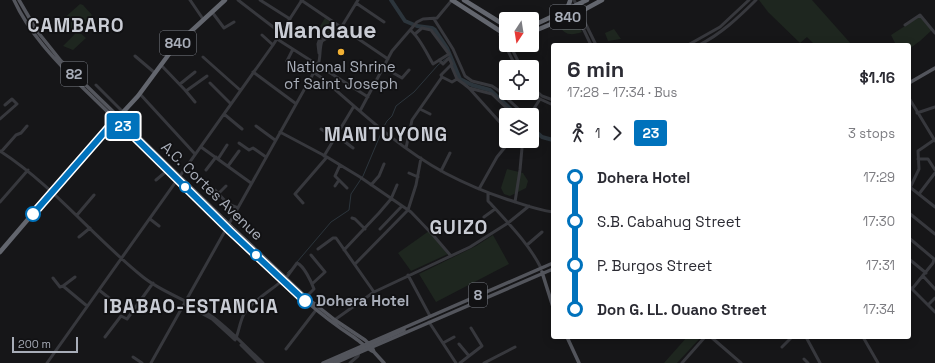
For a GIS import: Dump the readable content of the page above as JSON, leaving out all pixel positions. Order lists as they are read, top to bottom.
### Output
{
  "streets": {
    "highway": ["840"],
    "main road": ["82", "A.C. Cortes Avenue", "8"]
  },
  "crossings": [
    ["840", "A.C. Cortes Avenue"],
    ["A.C. Cortes Avenue", "8"]
  ],
  "districts": [
    "CAMBARO",
    "Mandaue",
    "MANTUYONG",
    "GUIZO",
    "IBABAO-ESTANCIA"
  ],
  "places": ["National Shrine of Saint Joseph", "Dohera Hotel"],
  "lines": ["bus line 23"],
  "scale_bar": "200 m",
  "north": "bottom",
  "page": {
    "on_map": "23",
    "heading": ["6 min", "17:28 – 17:34 · Bus", "$1.16"],
    "legs": ["1", "23", "3 stops"],
    "list": [
      {
        "name": "Dohera Hotel",
        "value": "17:29"
      },
      {
        "name": "S.B. Cabahug Street",
        "value": "17:30"
      },
      {
        "name": "P. Burgos Street",
        "value": "17:31"
      },
      {
        "name": "Don G. LL. Ouano Street",
        "value": "17:34"
      }
    ],
    "scale": "200 m"
  }
}
